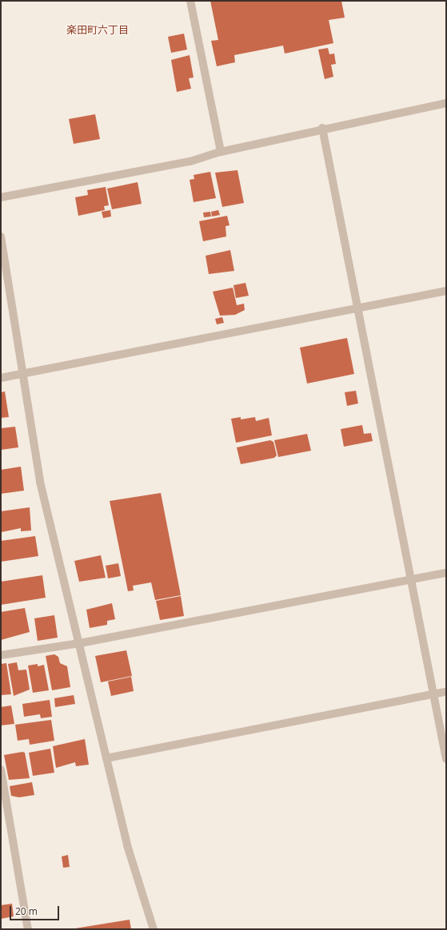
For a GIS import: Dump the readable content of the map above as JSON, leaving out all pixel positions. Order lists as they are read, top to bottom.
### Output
{
  "districts": ["楽田町六丁目"],
  "scale_bar": "20 m"
}
